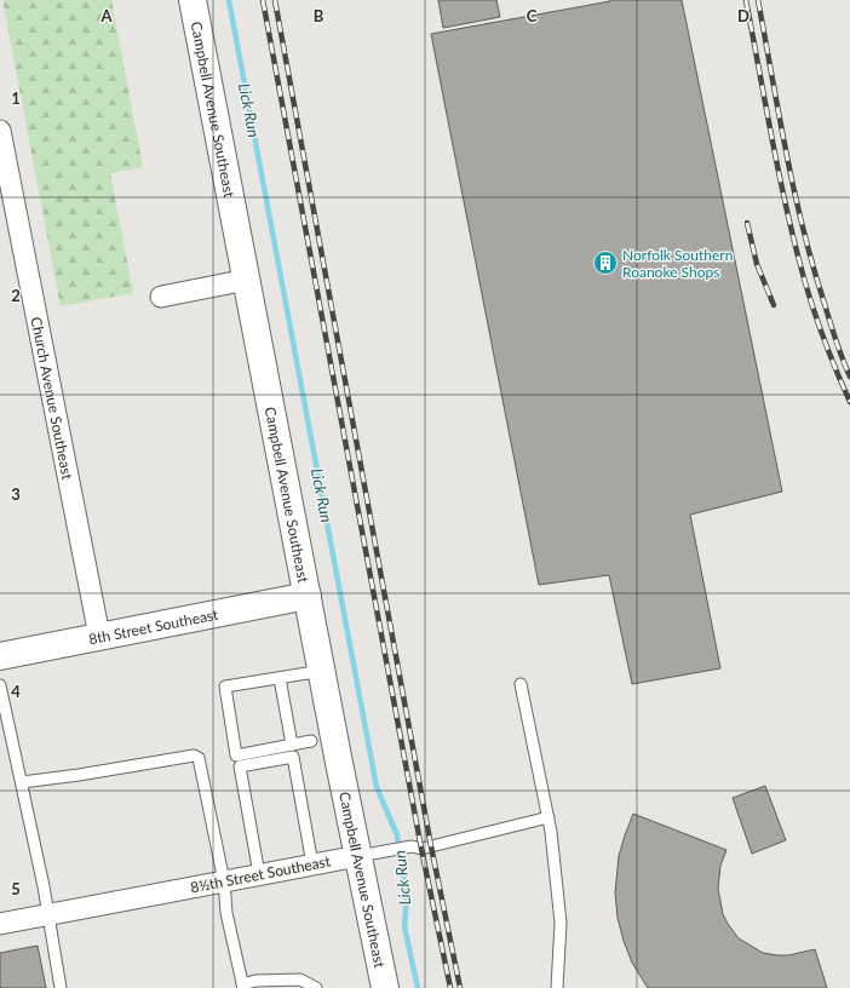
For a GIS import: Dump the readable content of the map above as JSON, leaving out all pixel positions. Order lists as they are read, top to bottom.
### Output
{
  "streets": {
    "street": [
      "Campbell Avenue Southeast",
      "Church Avenue Southeast",
      "8th Street Southeast",
      "8½th Street Southeast"
    ]
  },
  "crossings": [
    ["Campbell Avenue Southeast", "8th Street Southeast"],
    ["Campbell Avenue Southeast", "8½th Street Southeast"],
    ["Church Avenue Southeast", "8th Street Southeast"]
  ],
  "water": ["Lick Run"],
  "places": {
    "building": ["Norfolk Southern Roanoke Shops"]
  },
  "grid": {
    "columns": [
      "A",
      "B",
      "C",
      "D"
    ],
    "rows": [
      "1",
      "2",
      "3",
      "4",
      "5"
    ]
  }
}
